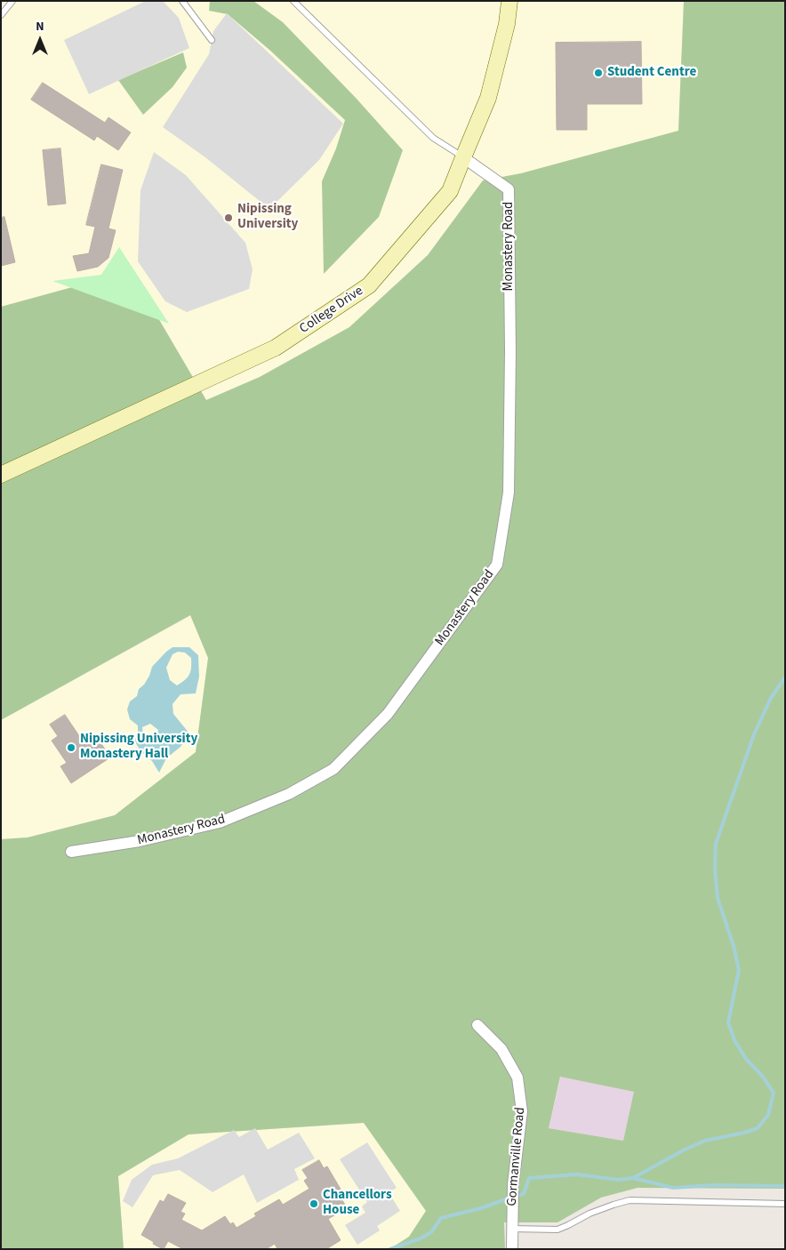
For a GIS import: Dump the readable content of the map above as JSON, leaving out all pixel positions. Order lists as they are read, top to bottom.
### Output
{
  "streets": {
    "street": ["Monastery Road", "College Drive", "Gormanville Road"]
  },
  "crossings": [
    ["Monastery Road", "College Drive"]
  ],
  "places": [
    "Student Centre",
    "Nipissing University",
    "Nipissing University Monastery Hall",
    "Chancellors House"
  ],
  "north": "top"
}
